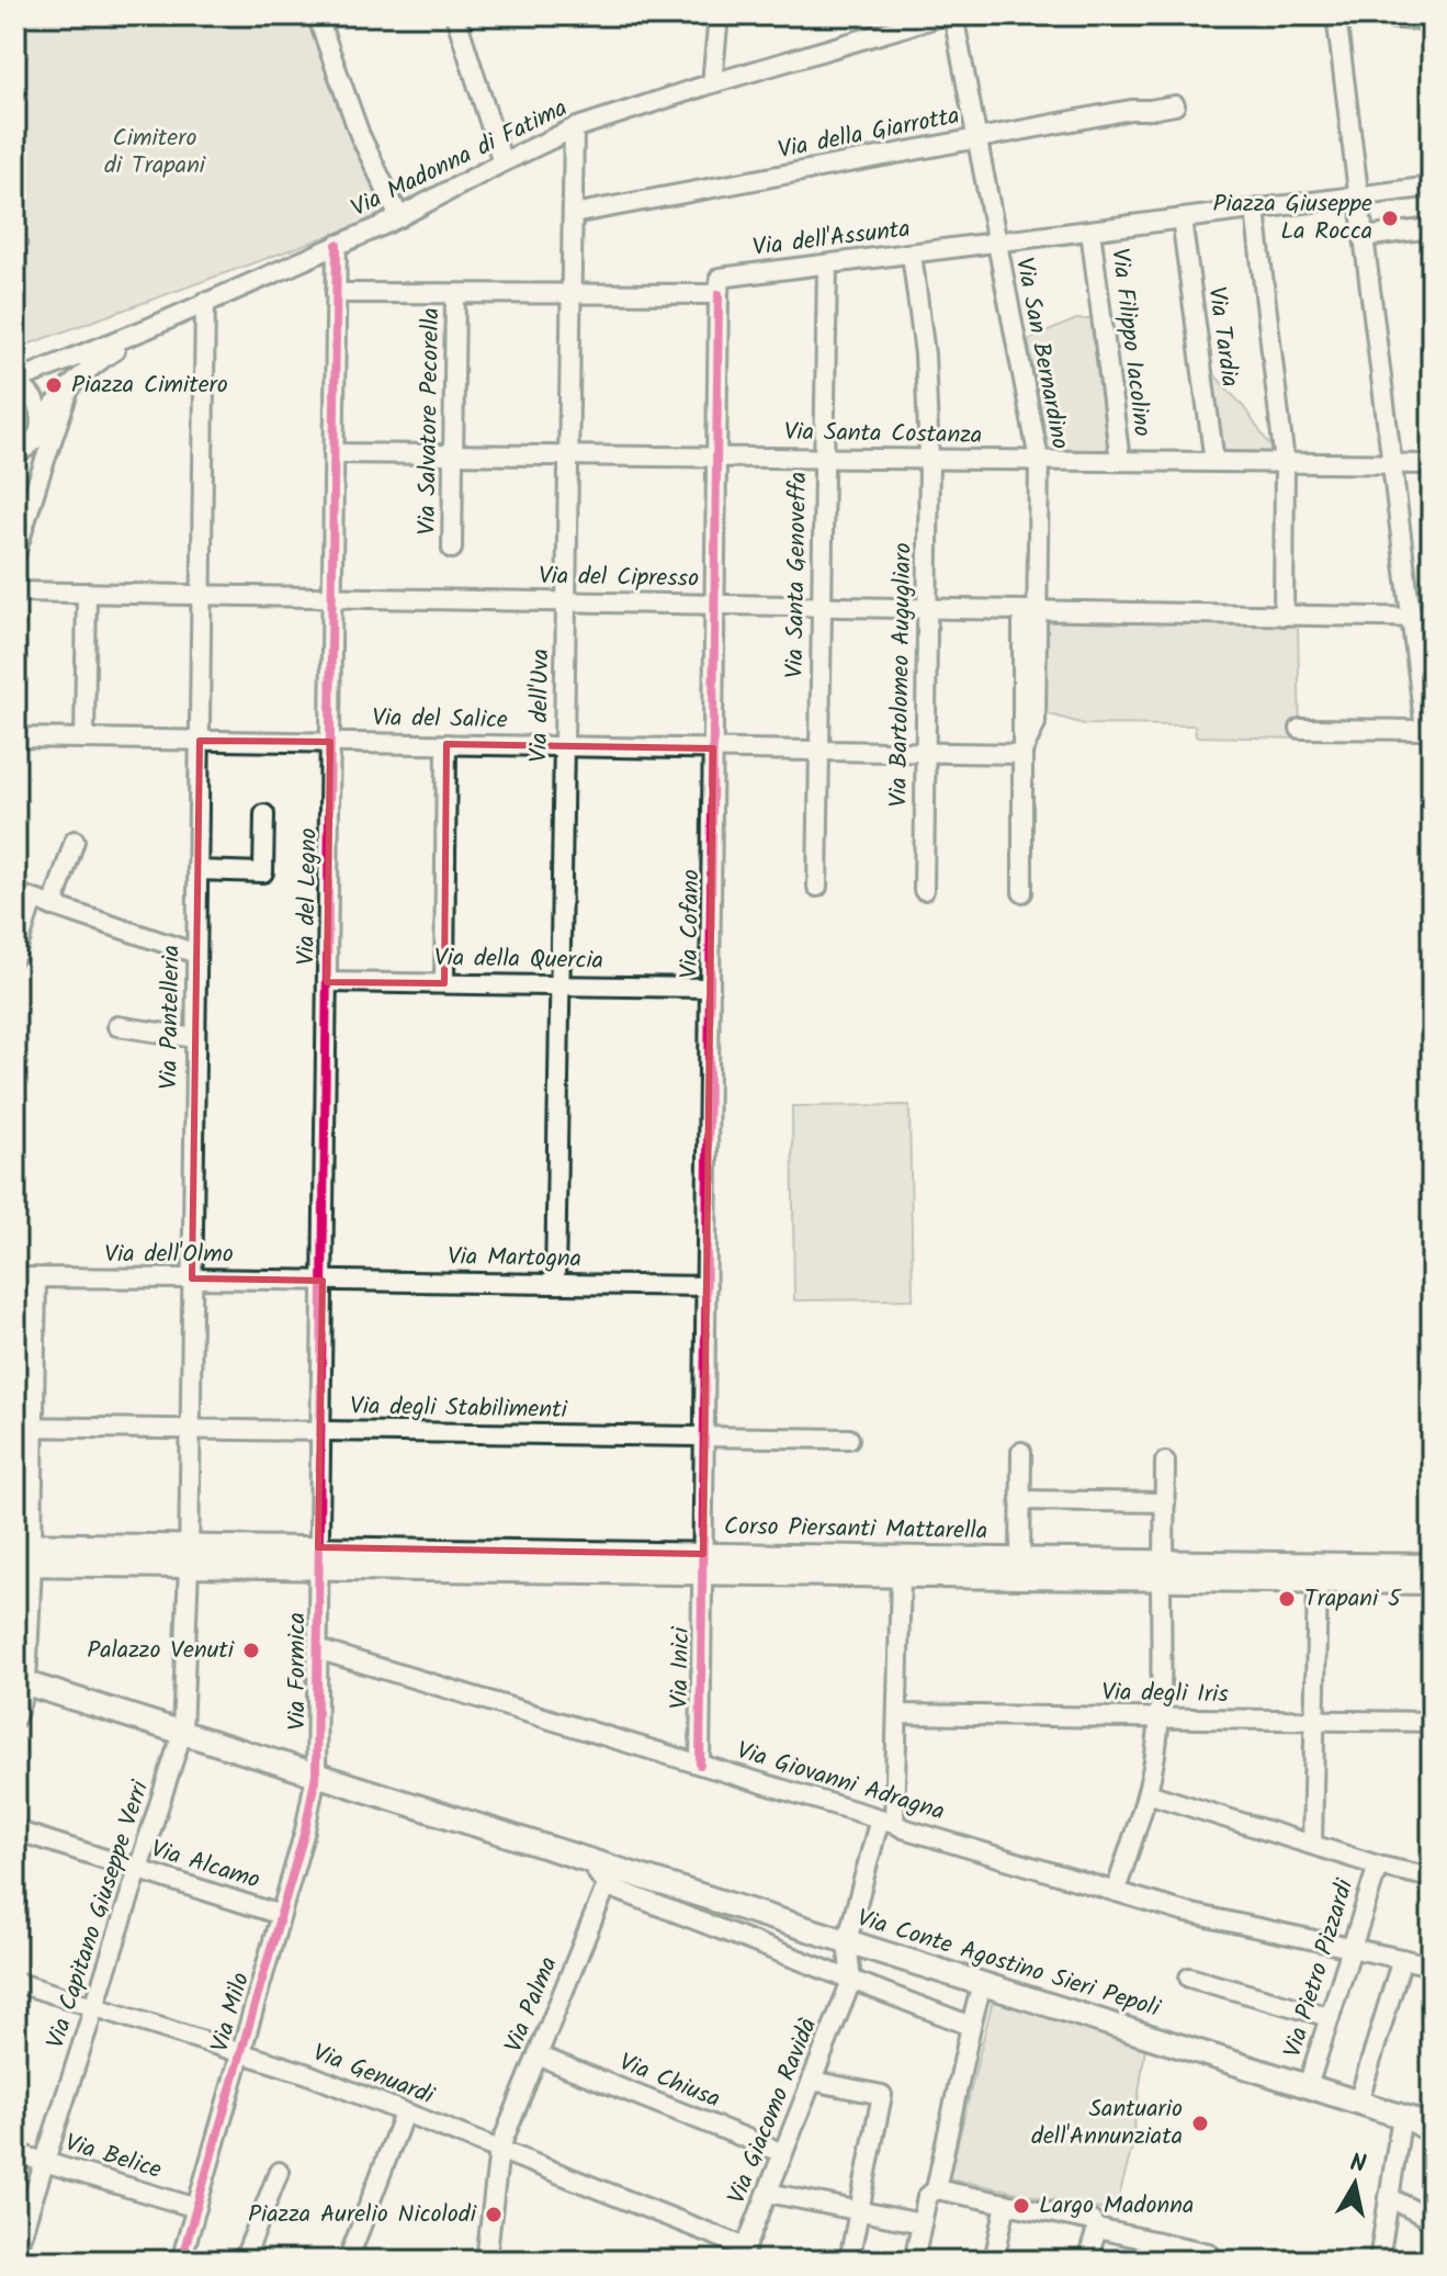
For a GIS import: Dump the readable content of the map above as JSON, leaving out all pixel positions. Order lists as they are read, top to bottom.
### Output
{
  "streets": {
    "main road": ["Corso Piersanti Mattarella", "Via Conte Agostino Sieri Pepoli"],
    "street": [
      "Via della Giarrotta",
      "Via Madonna di Fatima",
      "Via dell'Assunta",
      "Via Tardia",
      "Via Filippo Iacolino",
      "Via San Bernardino",
      "Via Salvatore Pecorella",
      "Via Santa Costanza",
      "Via Santa Genoveffa",
      "Via del Cipresso",
      "Via Bartolomeo Augugliaro",
      "Via dell'Uva",
      "Via del Salice",
      "Via del Legno",
      "Via Cofano",
      "Via della Quercia",
      "Via Pantelleria",
      "Via dell'Olmo",
      "Via Martogna",
      "Via degli Stabilimenti",
      "Via Inici",
      "Via Formica",
      "Via degli Iris",
      "Via Giovanni Adragna",
      "Via Alcamo",
      "Via Capitano Giuseppe Verri",
      "Via Pietro Pizzardi",
      "Via Palma",
      "Via Milo",
      "Via Genuardi",
      "Via Chiusa",
      "Via Giacomo Ravidà",
      "Via Belice"
    ]
  },
  "crossings": [
    ["Via della Giarrotta", "Via San Bernardino"],
    ["Via della Giarrotta", "Via dell'Uva"],
    ["Via Madonna di Fatima", "Via dell'Uva"],
    ["Via Madonna di Fatima", "Via del Legno"],
    ["Via Madonna di Fatima", "Via Pantelleria"],
    ["Via dell'Assunta", "Via Tardia"],
    ["Via dell'Assunta", "Via Filippo Iacolino"],
    ["Via dell'Assunta", "Via San Bernardino"],
    ["Via dell'Assunta", "Via Santa Genoveffa"],
    ["Via dell'Assunta", "Via Bartolomeo Augugliaro"],
    ["Via dell'Assunta", "Via Cofano"],
    ["Via Tardia", "Via Santa Costanza"],
    ["Via Filippo Iacolino", "Via Santa Costanza"],
    ["Via San Bernardino", "Via Santa Costanza"],
    ["Via San Bernardino", "Via del Cipresso"],
    ["Via San Bernardino", "Via del Salice"],
    ["Via Salvatore Pecorella", "Via Santa Costanza"],
    ["Via Santa Costanza", "Via Santa Genoveffa"],
    ["Via Santa Costanza", "Via Bartolomeo Augugliaro"],
    ["Via Santa Costanza", "Via dell'Uva"],
    ["Via Santa Costanza", "Via del Legno"],
    ["Via Santa Costanza", "Via Cofano"],
    ["Via Santa Genoveffa", "Via del Cipresso"],
    ["Via Santa Genoveffa", "Via del Salice"],
    ["Via del Cipresso", "Via Bartolomeo Augugliaro"],
    ["Via del Cipresso", "Via dell'Uva"],
    ["Via del Cipresso", "Via del Legno"],
    ["Via del Cipresso", "Via Cofano"],
    ["Via del Cipresso", "Via Pantelleria"],
    ["Via Bartolomeo Augugliaro", "Via del Salice"],
    ["Via dell'Uva", "Via del Salice"],
    ["Via dell'Uva", "Via della Quercia"],
    ["Via dell'Uva", "Via Martogna"],
    ["Via del Salice", "Via del Legno"],
    ["Via del Salice", "Via Cofano"],
    ["Via del Salice", "Via Pantelleria"],
    ["Via del Legno", "Via della Quercia"],
    ["Via del Legno", "Via dell'Olmo"],
    ["Via del Legno", "Via Martogna"],
    ["Via del Legno", "Via degli Stabilimenti"],
    ["Via del Legno", "Corso Piersanti Mattarella"],
    ["Via del Legno", "Via Formica"],
    ["Via Cofano", "Via della Quercia"],
    ["Via Cofano", "Via Martogna"],
    ["Via Cofano", "Via degli Stabilimenti"],
    ["Via Cofano", "Corso Piersanti Mattarella"],
    ["Via Cofano", "Via Inici"],
    ["Via Pantelleria", "Via dell'Olmo"],
    ["Via Pantelleria", "Via degli Stabilimenti"],
    ["Via Pantelleria", "Corso Piersanti Mattarella"],
    ["Via Pantelleria", "Via Capitano Giuseppe Verri"],
    ["Via Pantelleria", "Via Conte Agostino Sieri Pepoli"],
    ["Via dell'Olmo", "Via Martogna"],
    ["Corso Piersanti Mattarella", "Via Inici"],
    ["Corso Piersanti Mattarella", "Via Formica"],
    ["Via Inici", "Via Giovanni Adragna"],
    ["Via Formica", "Via Giovanni Adragna"],
    ["Via Formica", "Via Conte Agostino Sieri Pepoli"],
    ["Via Formica", "Via Milo"],
    ["Via Giovanni Adragna", "Via Pietro Pizzardi"],
    ["Via Alcamo", "Via Capitano Giuseppe Verri"],
    ["Via Alcamo", "Via Milo"],
    ["Via Capitano Giuseppe Verri", "Via Conte Agostino Sieri Pepoli"],
    ["Via Capitano Giuseppe Verri", "Via Genuardi"],
    ["Via Capitano Giuseppe Verri", "Via Belice"],
    ["Via Conte Agostino Sieri Pepoli", "Via Pietro Pizzardi"],
    ["Via Conte Agostino Sieri Pepoli", "Via Palma"],
    ["Via Conte Agostino Sieri Pepoli", "Via Milo"],
    ["Via Conte Agostino Sieri Pepoli", "Via Giacomo Ravidà"],
    ["Via Palma", "Via Genuardi"],
    ["Via Palma", "Via Chiusa"],
    ["Via Milo", "Via Genuardi"],
    ["Via Milo", "Via Belice"],
    ["Via Genuardi", "Via Giacomo Ravidà"],
    ["Via Chiusa", "Via Giacomo Ravidà"]
  ],
  "parks": ["Cimitero di Trapani"],
  "places": [
    "Piazza Giuseppe La Rocca",
    "Piazza Cimitero",
    "Trapani 5",
    "Palazzo Venuti",
    "Santuario dell'Annunziata",
    "Largo Madonna",
    "Piazza Aurelio Nicolodi"
  ],
  "north": "top"
}
